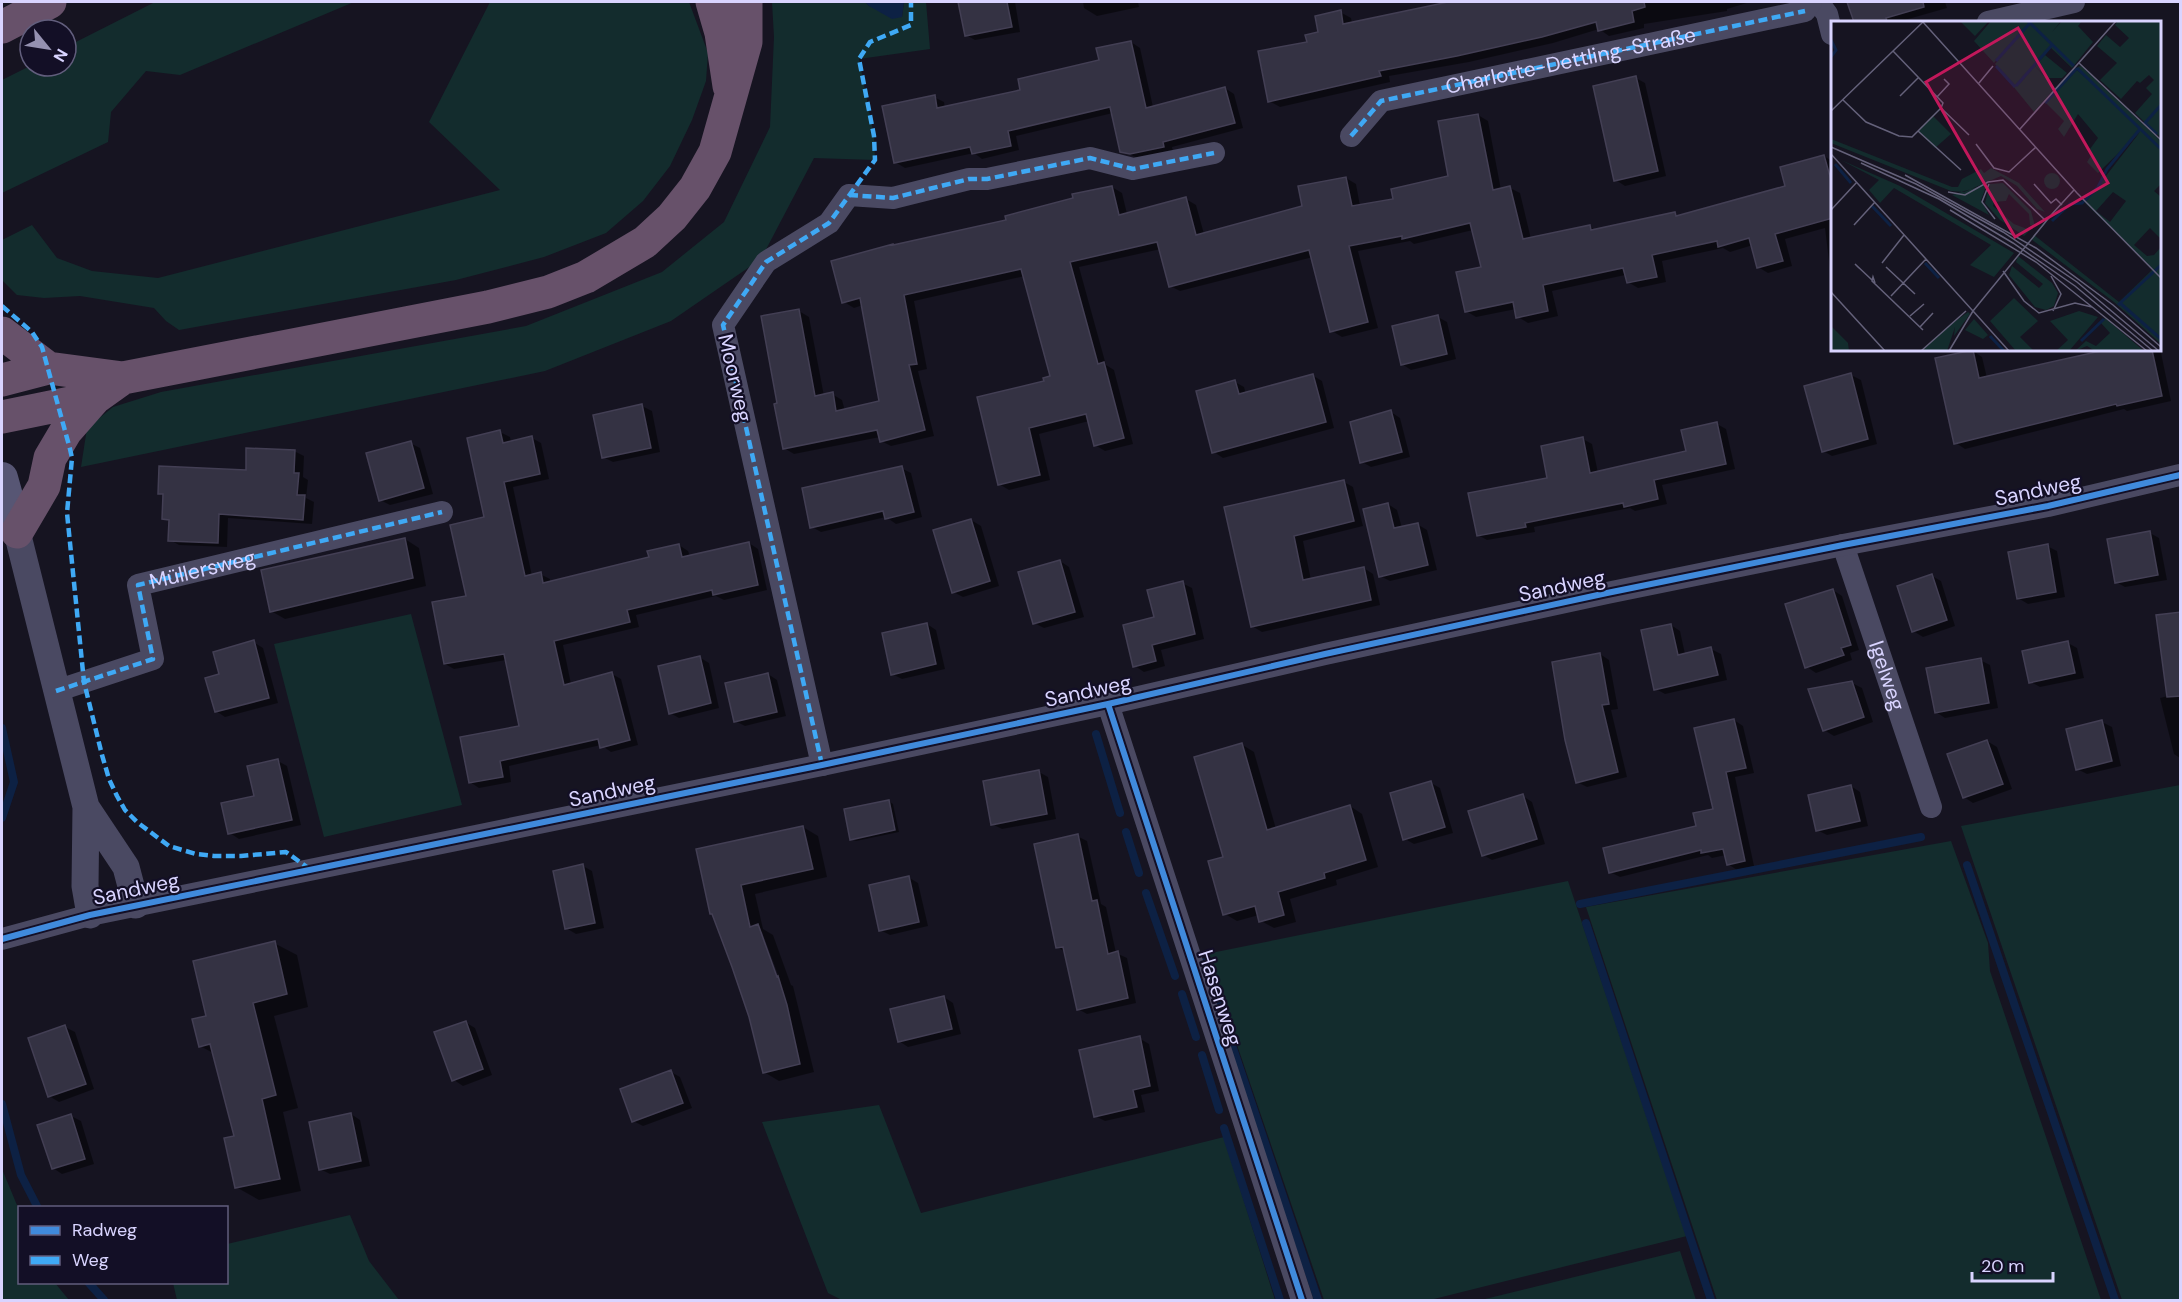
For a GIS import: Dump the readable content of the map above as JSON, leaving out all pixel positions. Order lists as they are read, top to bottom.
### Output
{
  "streets": {
    "street": [
      "Charlotte-Dettling-Straße",
      "Moorweg",
      "Sandweg",
      "Müllersweg",
      "Igelweg",
      "Hasenweg"
    ]
  },
  "crossings": [
    ["Moorweg", "Sandweg"],
    ["Sandweg", "Igelweg"],
    ["Sandweg", "Hasenweg"]
  ],
  "legend": ["Radweg", "Weg"],
  "scale_bar": "20 m",
  "north": "bottom right"
}
